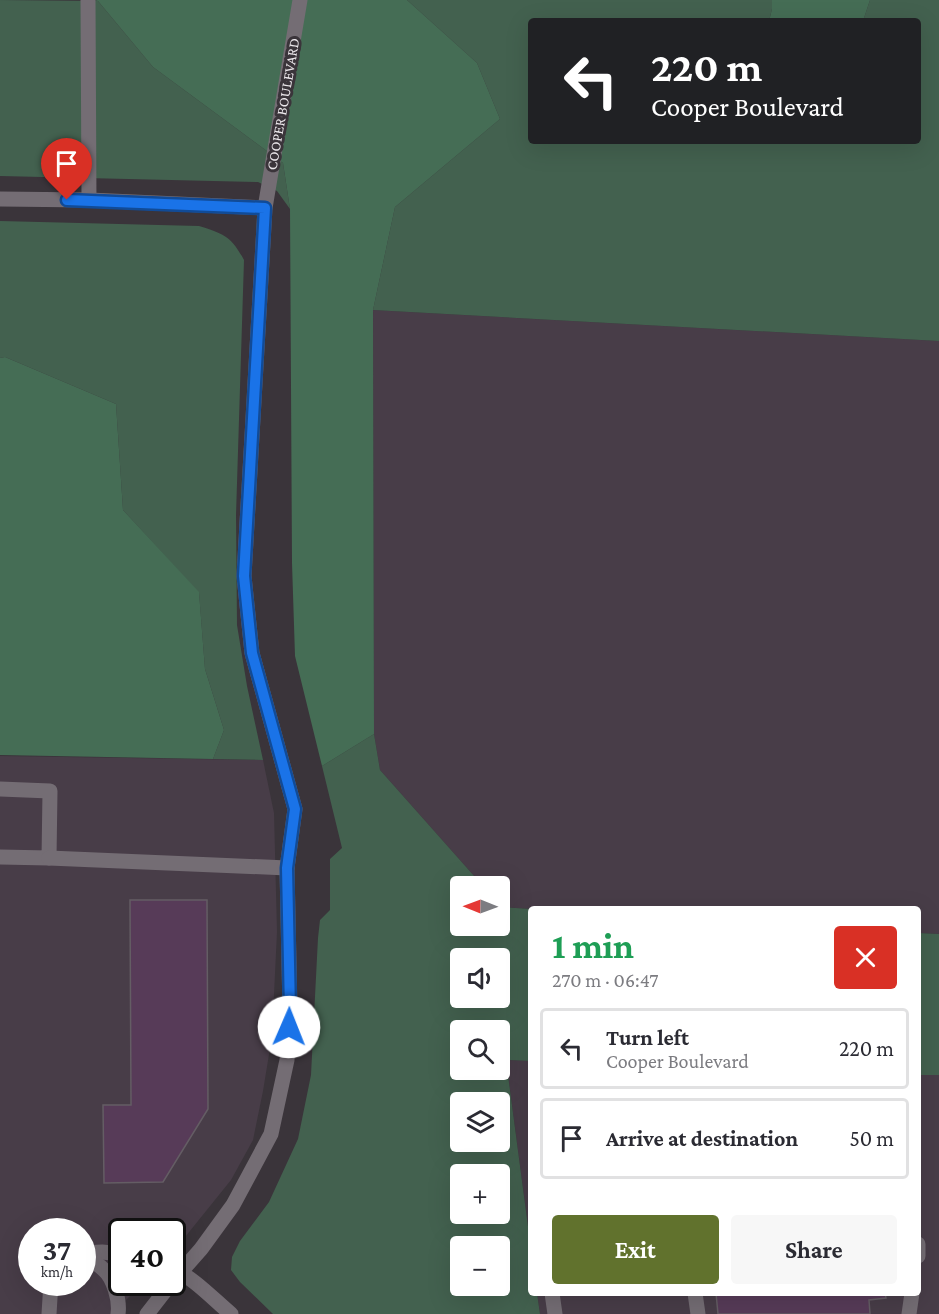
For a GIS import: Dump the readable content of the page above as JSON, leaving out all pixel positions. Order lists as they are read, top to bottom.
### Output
{
  "streets": {
    "street": ["COOPER BOULEVARD"]
  },
  "north": "left",
  "page": {
    "turn": ["220 m", "Cooper Boulevard"],
    "map_buttons": ["+", "−"],
    "heading": ["1 min", "270 m · 06:47"],
    "list": [
      {
        "name": "Turn left",
        "note": "Cooper Boulevard",
        "value": "220 m"
      },
      {
        "name": "Arrive at destination",
        "value": "50 m"
      }
    ],
    "buttons": ["Exit", "Share"],
    "speed": "37 km/h",
    "limit": "40"
  }
}
